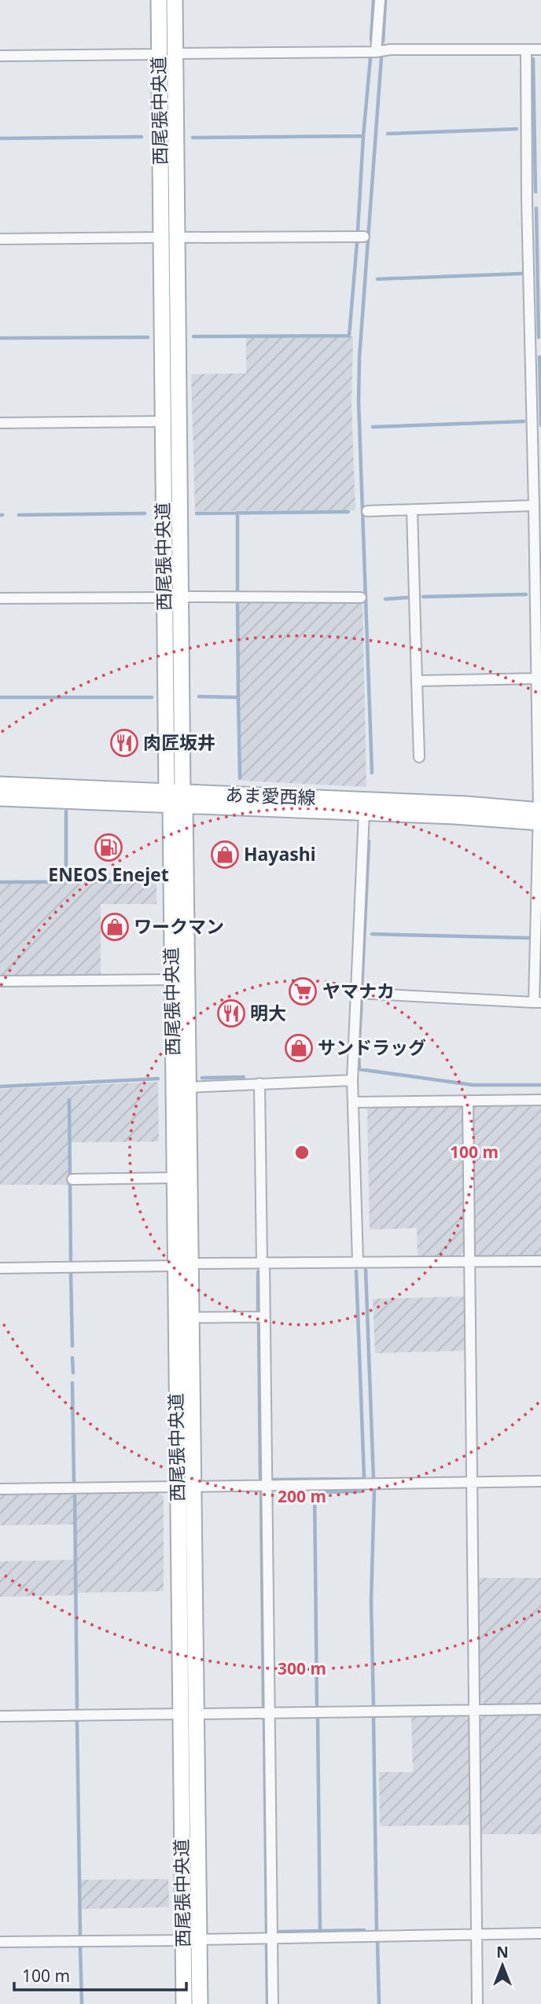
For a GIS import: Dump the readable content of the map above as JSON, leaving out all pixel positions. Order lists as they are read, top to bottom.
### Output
{
  "streets": {
    "main road": ["西尾張中央道", "あま愛西線"]
  },
  "crossings": [
    ["西尾張中央道", "あま愛西線"]
  ],
  "places": {
    "restaurant": ["肉匠坂井", "明大"],
    "fuel station": ["ENEOS Enejet"],
    "shop": ["Hayashi", "ワークマン", "サンドラッグ"],
    "supermarket": ["ヤマナカ"]
  },
  "scale_bar": "100 m",
  "north": "top",
  "rings": ["100 m", "200 m", "300 m"]
}
